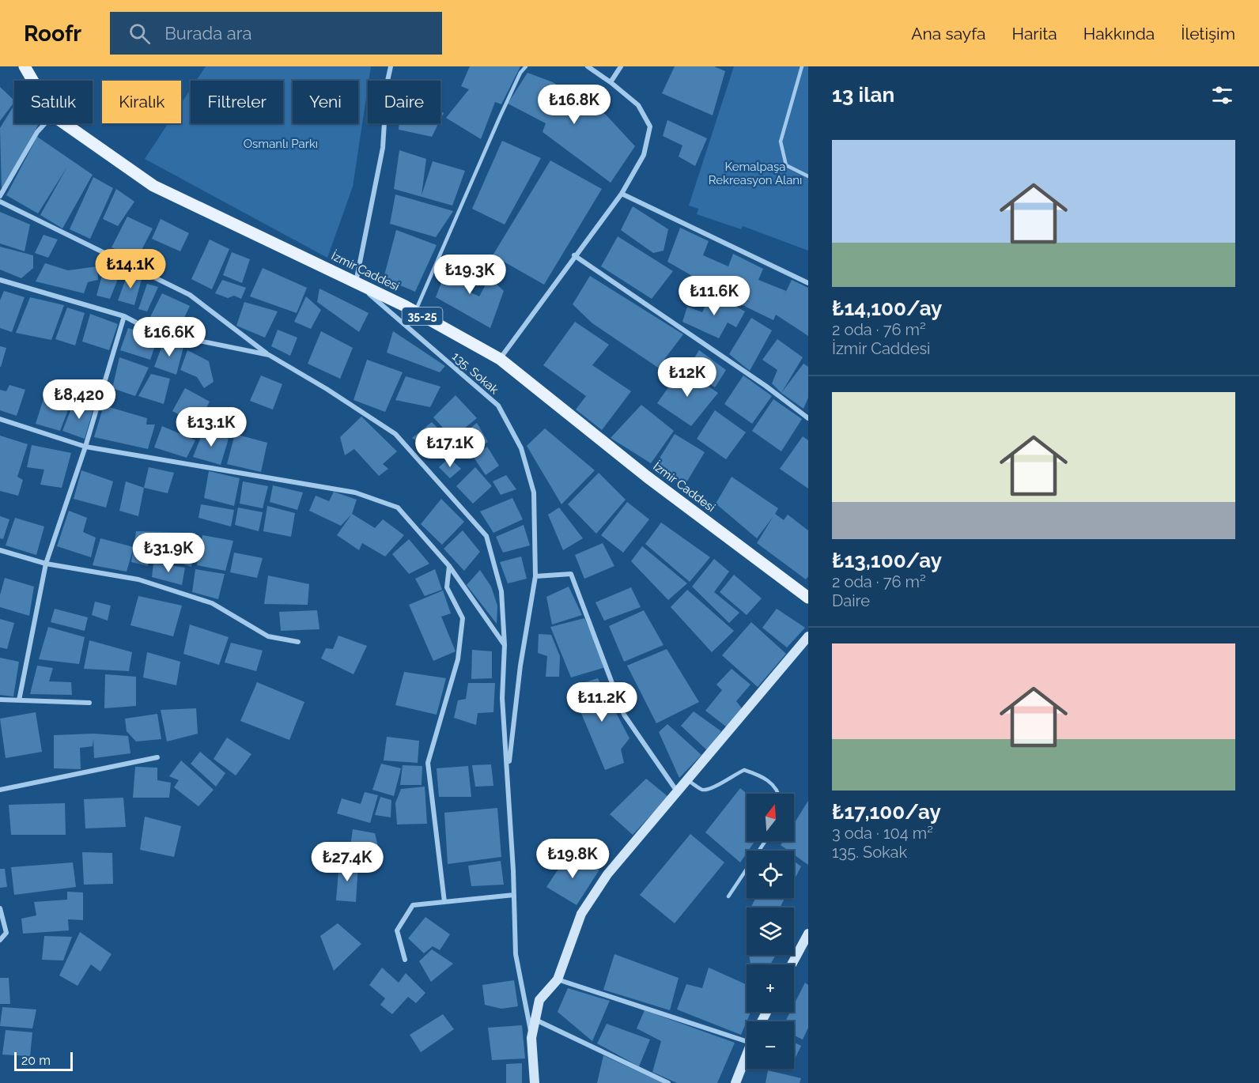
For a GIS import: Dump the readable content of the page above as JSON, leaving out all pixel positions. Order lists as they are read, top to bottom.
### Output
{
  "streets": {
    "main road": ["İzmir Caddesi", "35-25"],
    "street": ["135. Sokak"]
  },
  "crossings": [
    ["İzmir Caddesi", "135. Sokak"]
  ],
  "parks": ["Osmanlı Parkı", "Kemalpaşa Rekreasyon Alanı"],
  "scale_bar": "20 m",
  "north": "top",
  "page": {
    "header": "Roofr",
    "search": "Burada ara",
    "nav": [
      "Ana sayfa",
      "Harita",
      "Hakkında",
      "İletişim"
    ],
    "heading": "13 ilan",
    "chip": [
      "Satılık",
      "Kiralık",
      "Filtreler",
      "Yeni",
      "Daire"
    ],
    "price": [
      "₺16.8K",
      "₺14.1K",
      "₺19.3K",
      "₺11.6K",
      "₺16.6K",
      "₺12K",
      "₺8,420",
      "₺13.1K",
      "₺17.1K",
      "₺31.9K",
      "₺11.2K",
      "₺19.8K",
      "₺27.4K"
    ],
    "list": [
      {
        "name": "₺14,100/ay",
        "note": "2 oda · 76 m² · İzmir Caddesi"
      },
      {
        "name": "₺13,100/ay",
        "note": "2 oda · 76 m² · Daire"
      },
      {
        "name": "₺17,100/ay",
        "note": "3 oda · 104 m² · 135. Sokak"
      }
    ],
    "map_buttons": ["+", "−"],
    "scale": "20 m"
  }
}
